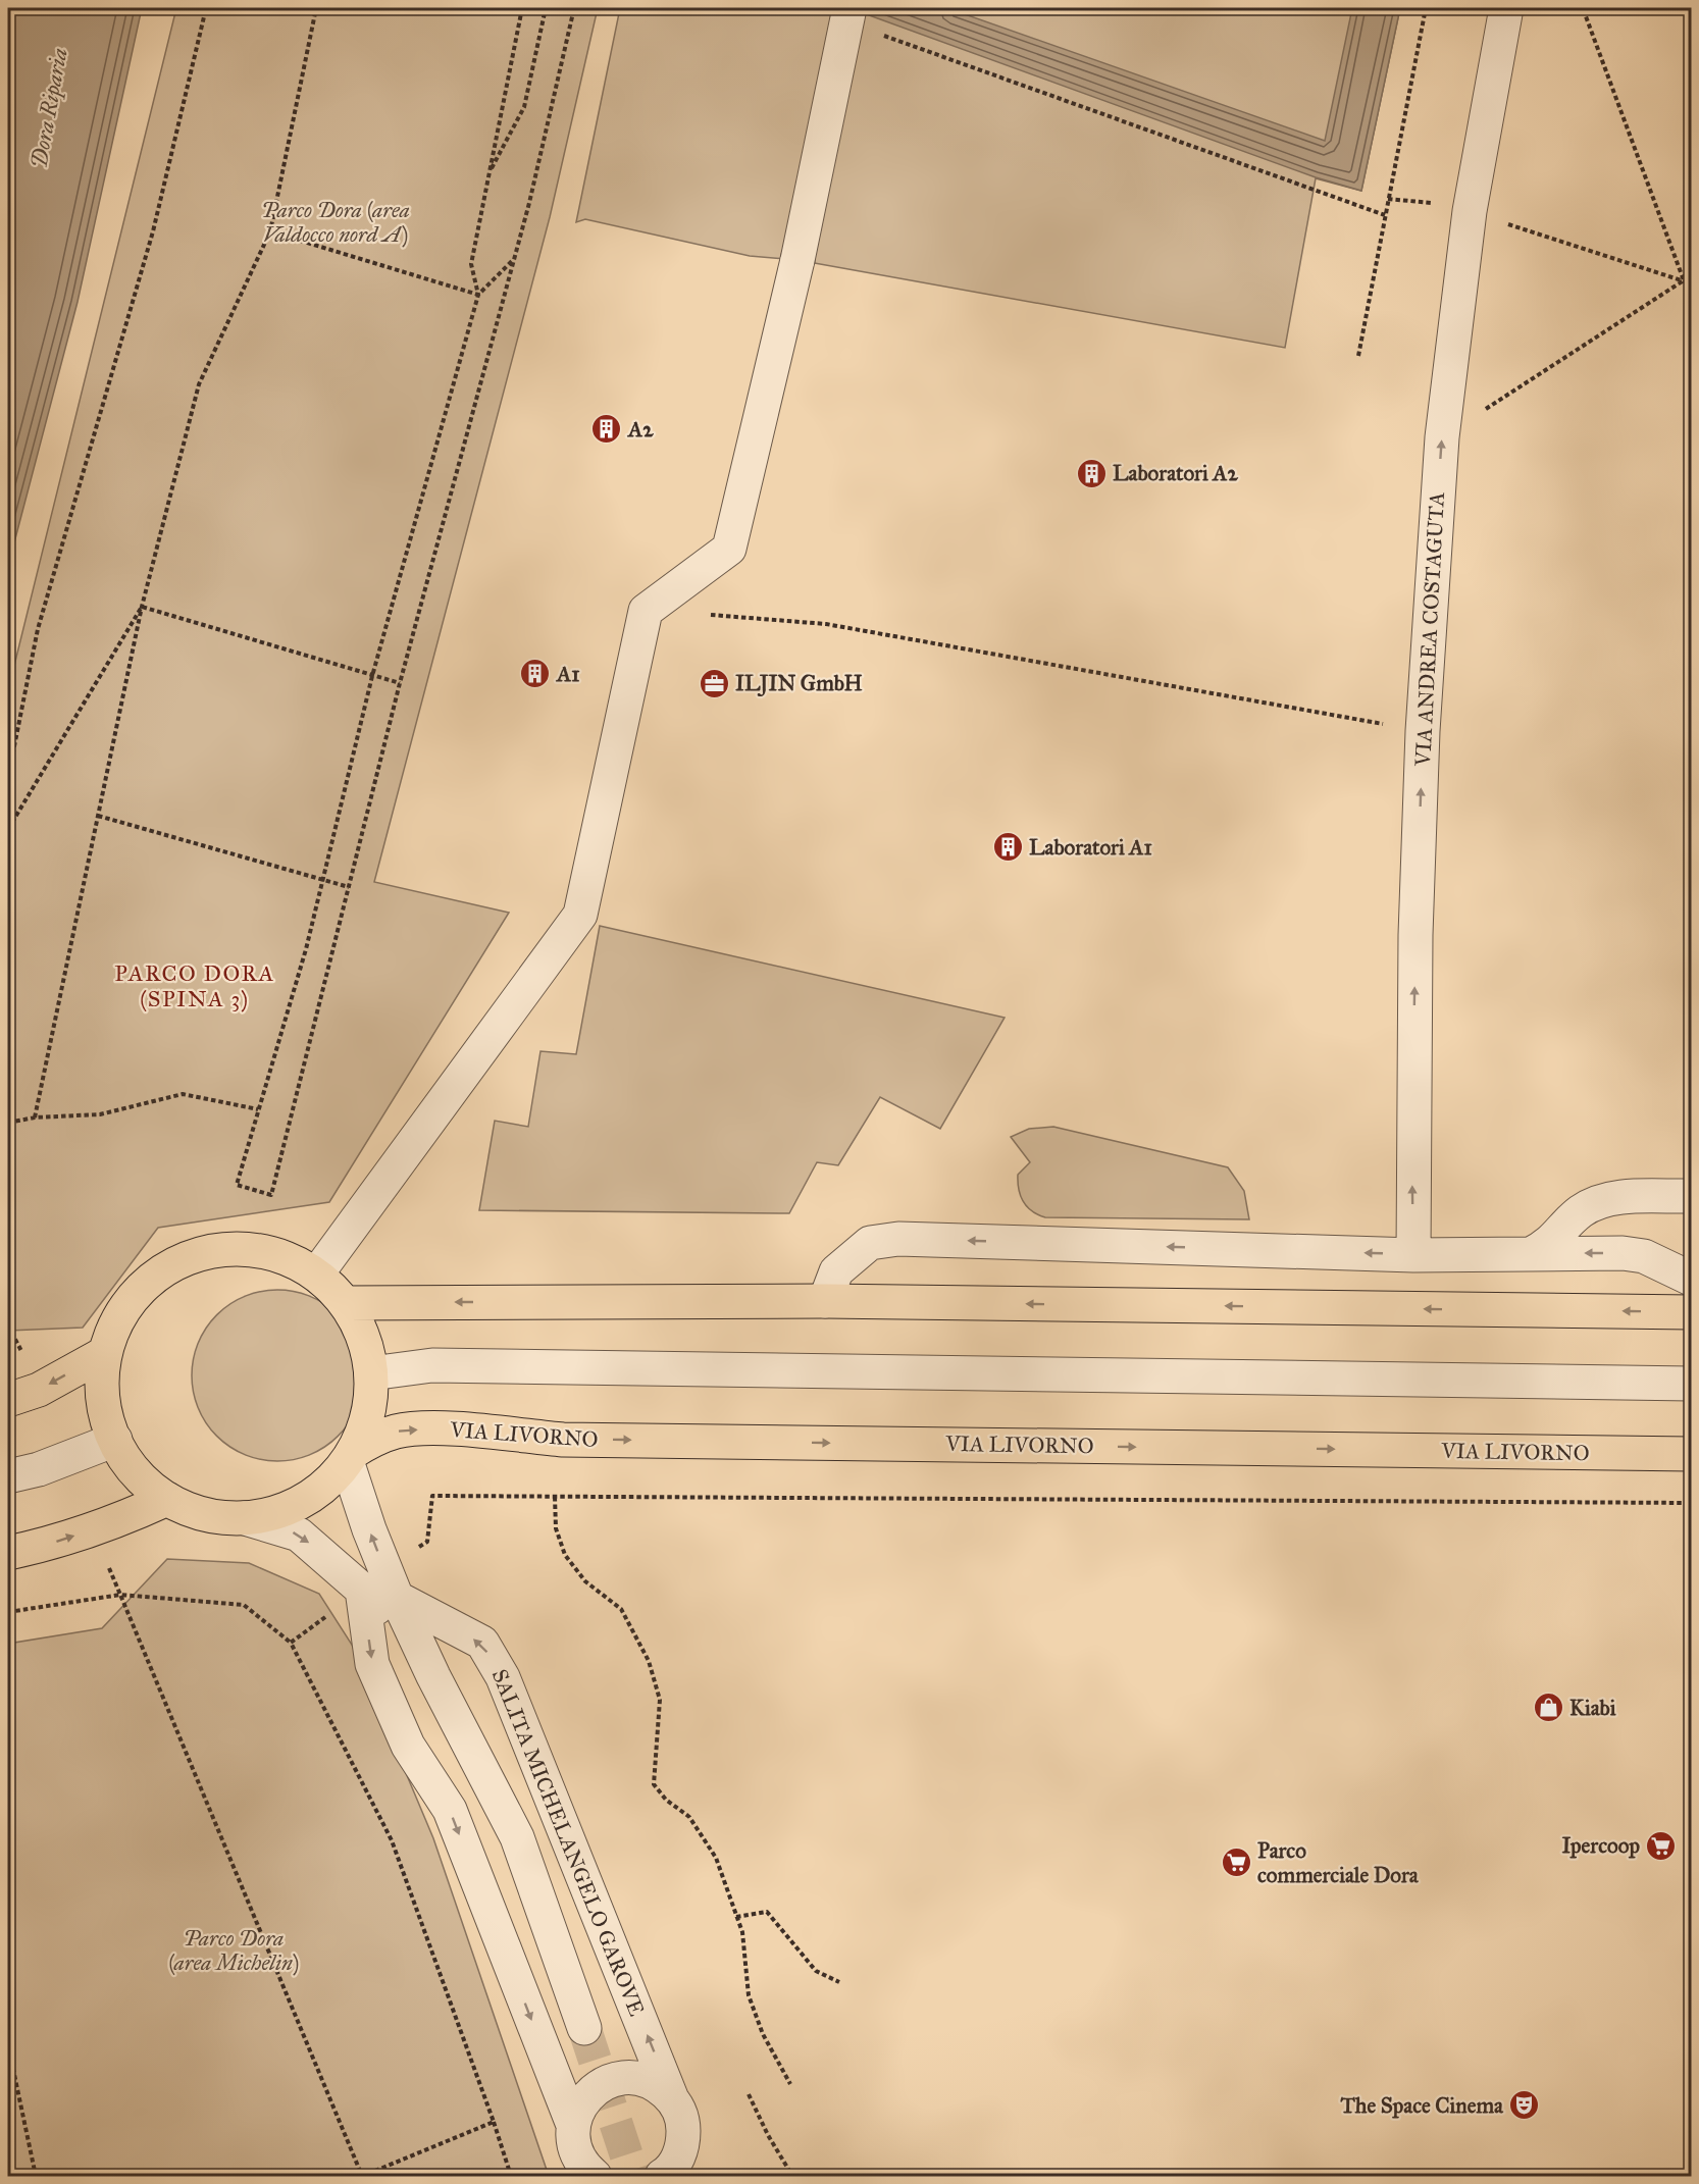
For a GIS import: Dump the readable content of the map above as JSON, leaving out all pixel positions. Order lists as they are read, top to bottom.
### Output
{
  "streets": {
    "main road": ["VIA LIVORNO"],
    "street": ["VIA ANDREA COSTAGUTA", "SALITA MICHELANGELO GAROVE"]
  },
  "crossings": [
    ["VIA LIVORNO", "SALITA MICHELANGELO GAROVE"]
  ],
  "one_way": ["VIA ANDREA COSTAGUTA"],
  "districts": ["PARCO DORA (SPINA 3)"],
  "water": ["Dora Riparia"],
  "parks": ["Parco Dora (area Valdocco nord A)", "Parco Dora (area Michelin)"],
  "places": {
    "building": [
      "A2",
      "Laboratori A2",
      "A1",
      "Laboratori A1"
    ],
    "office": ["ILJIN GmbH"],
    "shop": ["Kiabi"],
    "supermarket": ["Ipercoop", "Parco commerciale Dora"],
    "theatre": ["The Space Cinema"]
  }
}
